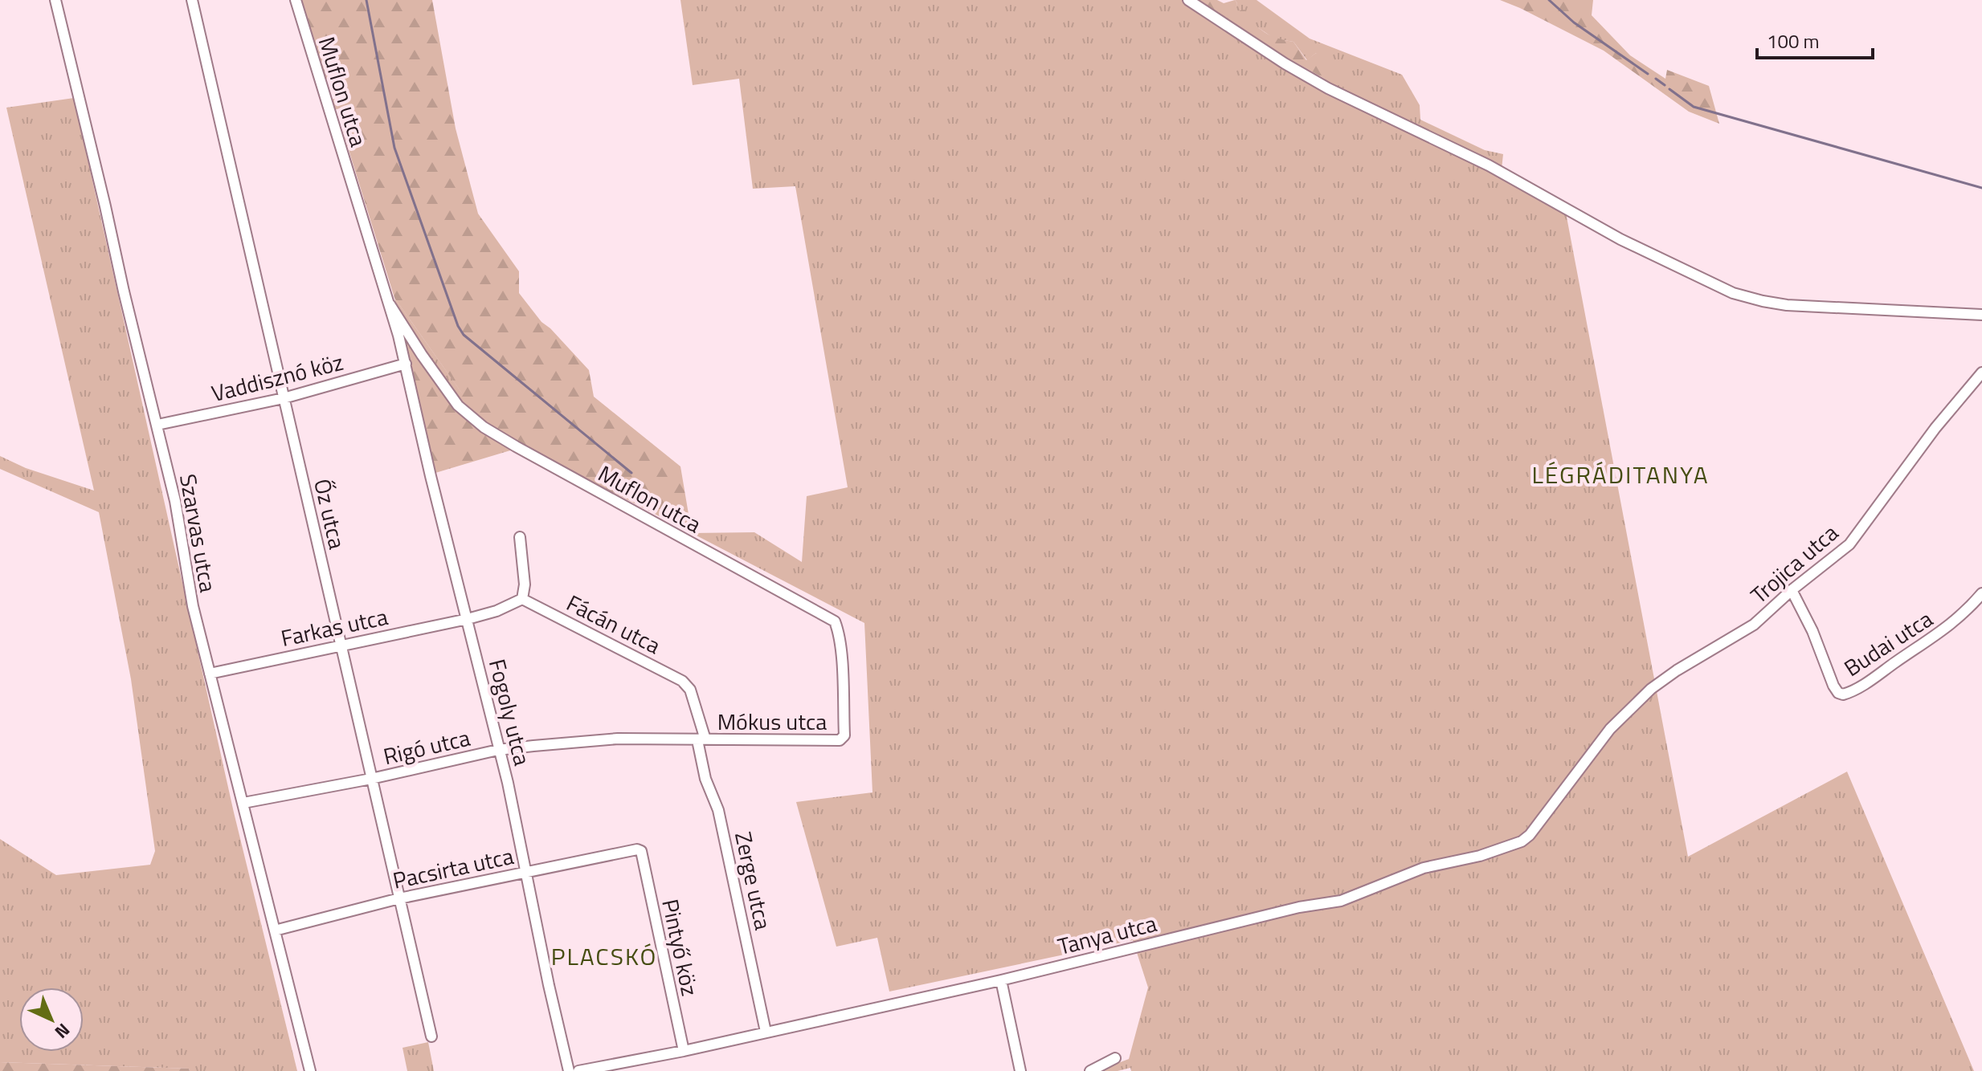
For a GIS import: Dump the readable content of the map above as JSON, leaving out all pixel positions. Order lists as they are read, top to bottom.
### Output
{
  "streets": {
    "street": [
      "Muflon utca",
      "Vaddisznó köz",
      "Őz utca",
      "Szarvas utca",
      "Trojica utca",
      "Fácán utca",
      "Farkas utca",
      "Budai utca",
      "Fogoly utca",
      "Mókus utca",
      "Rigó utca",
      "Pacsirta utca",
      "Zerge utca",
      "Tanya utca",
      "Pintyő köz"
    ]
  },
  "crossings": [
    ["Muflon utca", "Vaddisznó köz"],
    ["Muflon utca", "Fogoly utca"],
    ["Muflon utca", "Mókus utca"],
    ["Vaddisznó köz", "Őz utca"],
    ["Vaddisznó köz", "Szarvas utca"],
    ["Vaddisznó köz", "Fogoly utca"],
    ["Őz utca", "Farkas utca"],
    ["Őz utca", "Rigó utca"],
    ["Őz utca", "Pacsirta utca"],
    ["Szarvas utca", "Farkas utca"],
    ["Szarvas utca", "Rigó utca"],
    ["Szarvas utca", "Pacsirta utca"],
    ["Trojica utca", "Budai utca"],
    ["Trojica utca", "Tanya utca"],
    ["Fácán utca", "Mókus utca"],
    ["Fácán utca", "Rigó utca"],
    ["Fácán utca", "Zerge utca"],
    ["Farkas utca", "Fogoly utca"],
    ["Fogoly utca", "Rigó utca"],
    ["Fogoly utca", "Pacsirta utca"],
    ["Mókus utca", "Rigó utca"],
    ["Mókus utca", "Zerge utca"],
    ["Rigó utca", "Zerge utca"],
    ["Pacsirta utca", "Pintyő köz"],
    ["Zerge utca", "Tanya utca"],
    ["Tanya utca", "Pintyő köz"]
  ],
  "districts": ["LÉGRÁDITANYA", "PLACSKÓ"],
  "scale_bar": "100 m",
  "north": "bottom right"
}
